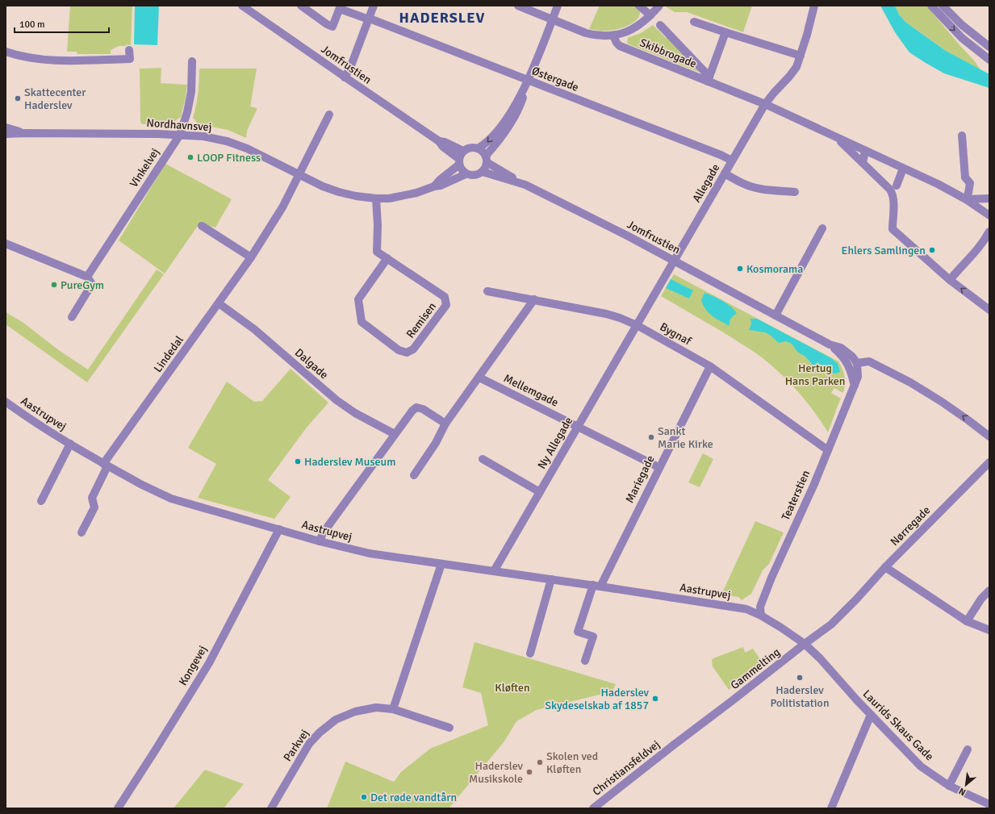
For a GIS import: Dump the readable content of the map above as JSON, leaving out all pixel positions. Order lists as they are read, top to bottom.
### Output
{
  "streets": {
    "street": [
      "Skibbrogade",
      "Jomfrustien",
      "Østergade",
      "Nordhavnsvej",
      "Vinkelvej",
      "Allegade",
      "Remisen",
      "Bygnaf",
      "Lindedal",
      "Dalgade",
      "Mellemgade",
      "Aastrupvej",
      "Ny Allegade",
      "Mariegade",
      "Teaterstien",
      "Nørregade",
      "Kongevej",
      "Gammelting",
      "Laurids Skaus Gade",
      "Parkvej",
      "Christiansfeldvej"
    ]
  },
  "crossings": [
    ["Jomfrustien", "Nordhavnsvej"],
    ["Jomfrustien", "Allegade"],
    ["Jomfrustien", "Teaterstien"],
    ["Østergade", "Allegade"],
    ["Nordhavnsvej", "Vinkelvej"],
    ["Nordhavnsvej", "Remisen"],
    ["Nordhavnsvej", "Lindedal"],
    ["Allegade", "Bygnaf"],
    ["Allegade", "Ny Allegade"],
    ["Bygnaf", "Ny Allegade"],
    ["Bygnaf", "Mariegade"],
    ["Bygnaf", "Teaterstien"],
    ["Lindedal", "Dalgade"],
    ["Lindedal", "Aastrupvej"],
    ["Mellemgade", "Ny Allegade"],
    ["Mellemgade", "Mariegade"],
    ["Aastrupvej", "Ny Allegade"],
    ["Aastrupvej", "Mariegade"],
    ["Aastrupvej", "Teaterstien"],
    ["Aastrupvej", "Kongevej"],
    ["Aastrupvej", "Gammelting"],
    ["Aastrupvej", "Laurids Skaus Gade"],
    ["Nørregade", "Gammelting"],
    ["Gammelting", "Laurids Skaus Gade"],
    ["Gammelting", "Christiansfeldvej"]
  ],
  "districts": ["HADERSLEV"],
  "parks": ["Hertug Hans Parken", "Kløften"],
  "places": [
    "Skattecenter Haderslev",
    "LOOP Fitness",
    "Ehlers Samlingen",
    "Kosmorama",
    "PureGym",
    "Sankt Marie Kirke",
    "Haderslev Museum",
    "Haderslev Politistation",
    "Haderslev Skydeselskab af 1857",
    "Skolen ved Kløften",
    "Haderslev Musikskole",
    "Det røde vandtårn"
  ],
  "scale_bar": "100 m",
  "north": "bottom left"
}
